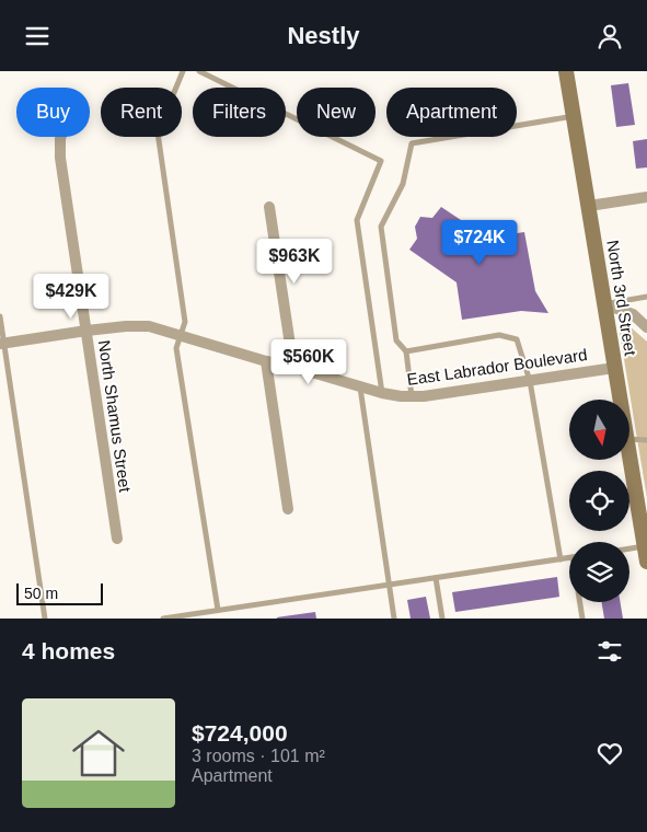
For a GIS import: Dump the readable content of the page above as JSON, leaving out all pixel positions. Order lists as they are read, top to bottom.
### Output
{
  "streets": {
    "main road": ["North 3rd Street"],
    "street": ["East Labrador Boulevard", "North Shamus Street"]
  },
  "crossings": [
    ["North 3rd Street", "East Labrador Boulevard"],
    ["East Labrador Boulevard", "North Shamus Street"]
  ],
  "scale_bar": "50 m",
  "north": "bottom",
  "page": {
    "header": "Nestly",
    "chip": [
      "Buy",
      "Rent",
      "Filters",
      "New",
      "Apartment"
    ],
    "price": [
      "$724K",
      "$963K",
      "$429K",
      "$560K"
    ],
    "scale": "50 m",
    "heading": "4 homes",
    "list": [
      {
        "name": "$724,000",
        "note": "3 rooms · 101 m² · Apartment"
      }
    ]
  }
}
